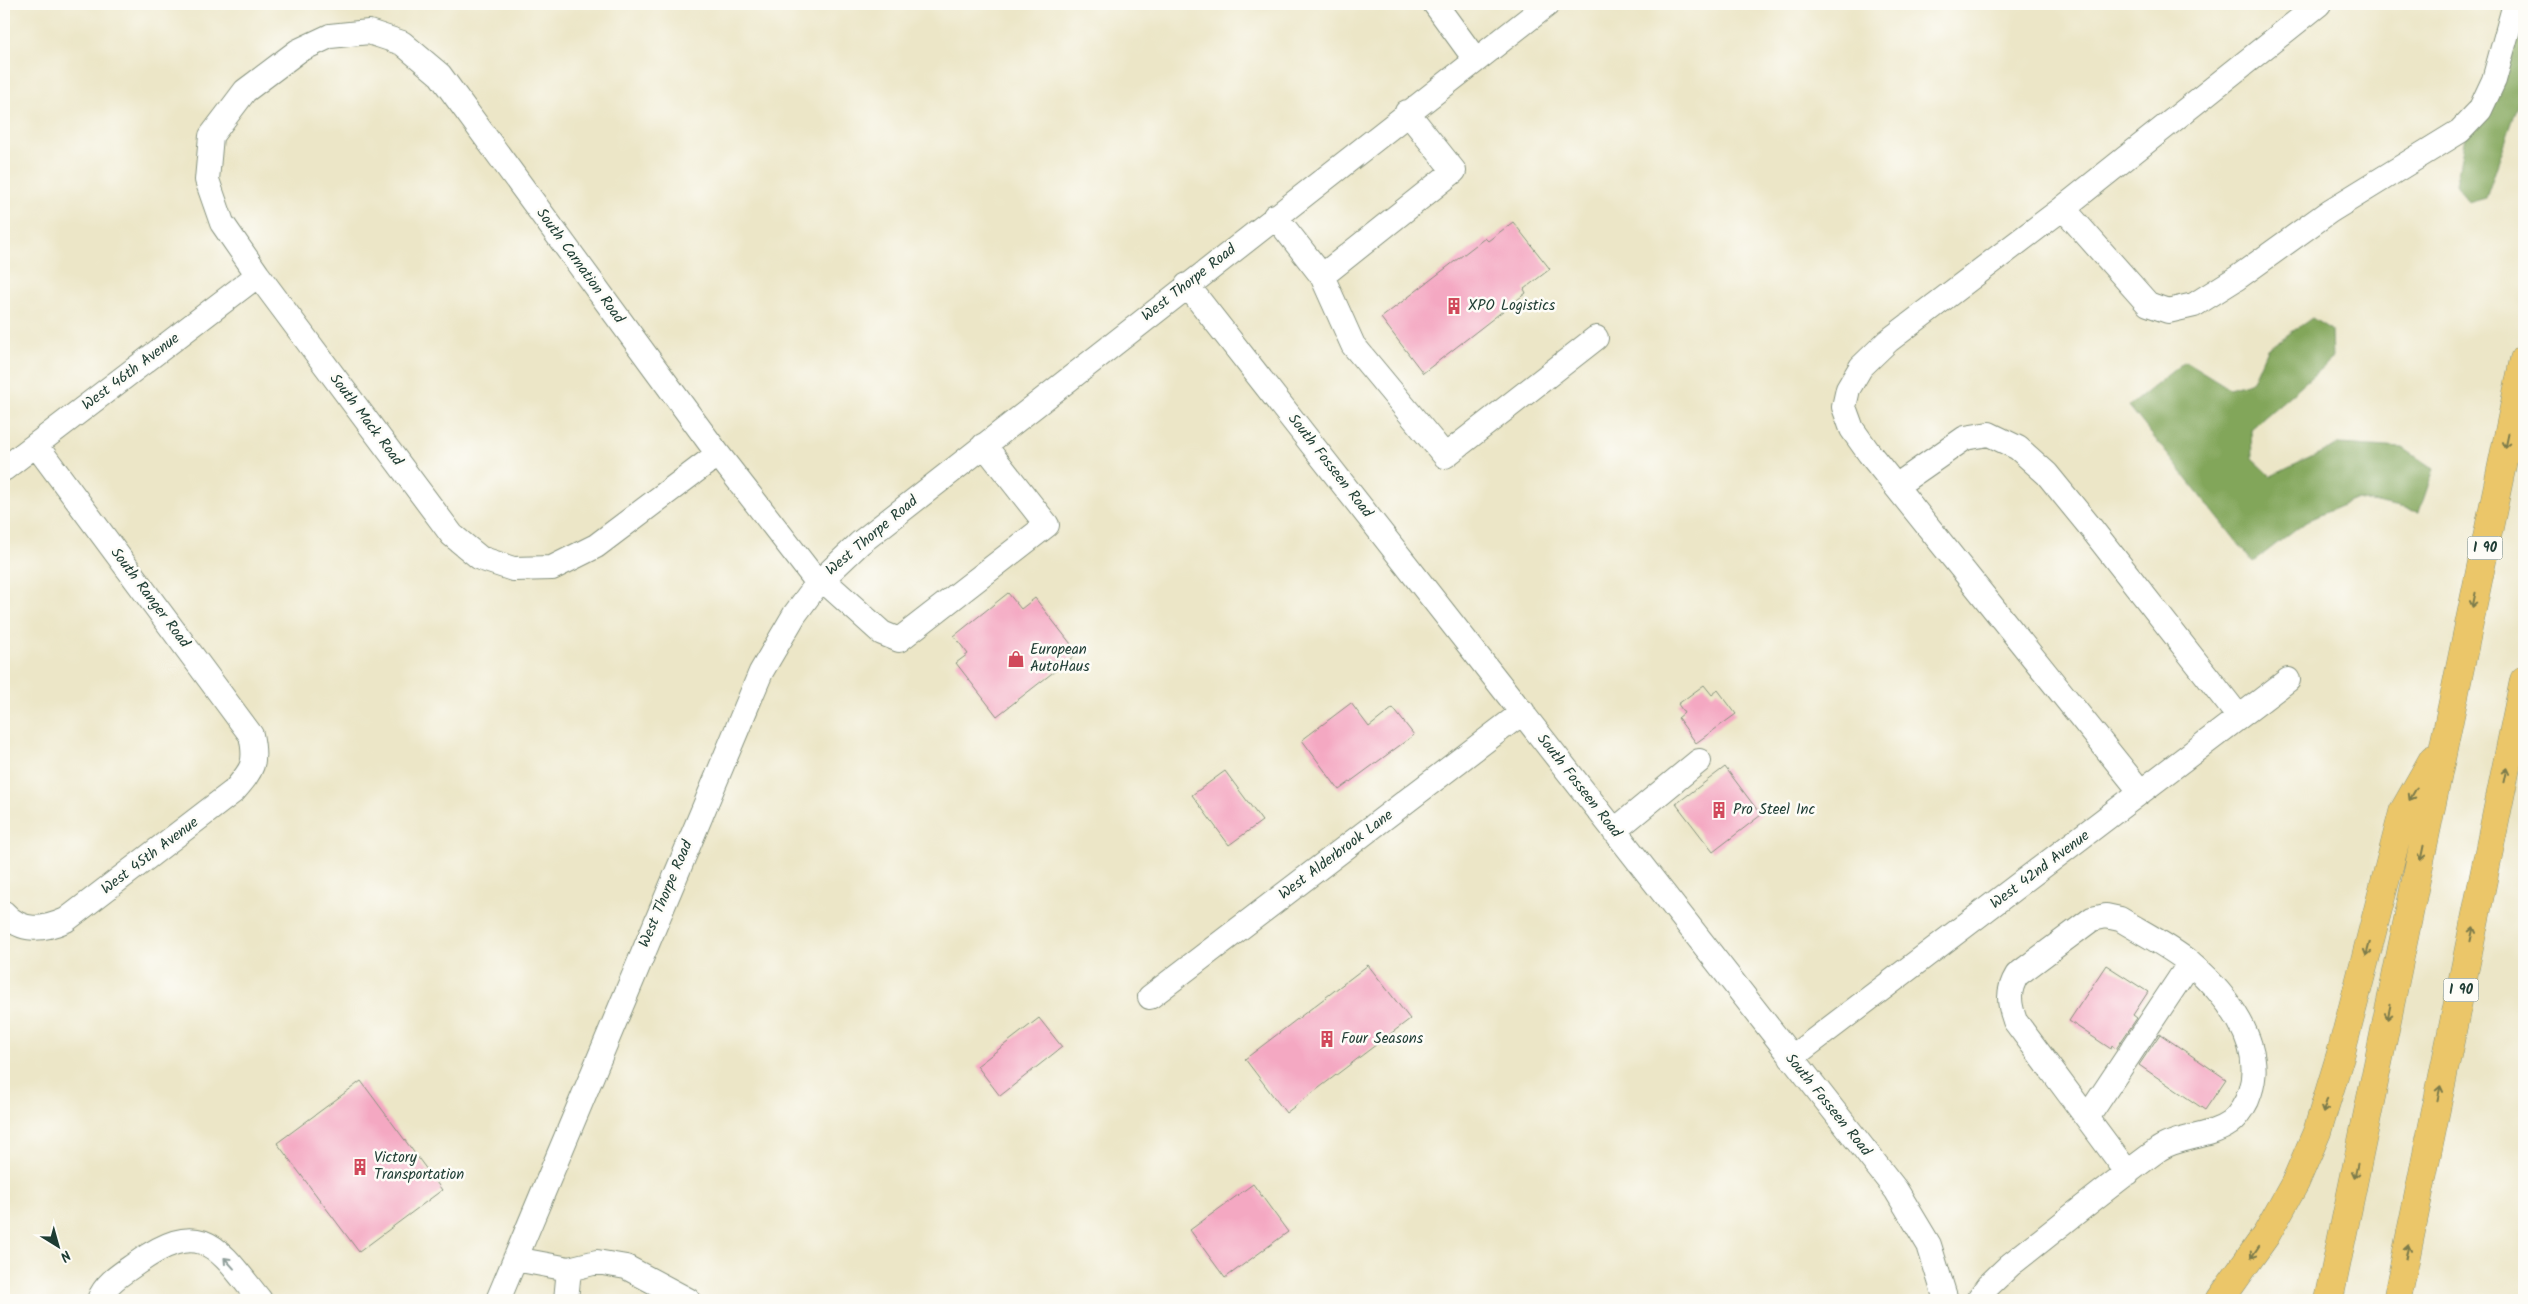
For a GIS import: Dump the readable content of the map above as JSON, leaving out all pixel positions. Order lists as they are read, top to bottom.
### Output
{
  "streets": {
    "highway": ["I 90"],
    "street": [
      "South Carnation Road",
      "West Thorpe Road",
      "West 46th Avenue",
      "South Mack Road",
      "South Fosseen Road",
      "South Ranger Road",
      "West Alderbrook Lane",
      "West 45th Avenue",
      "West 42nd Avenue"
    ]
  },
  "crossings": [
    ["South Carnation Road", "West Thorpe Road"],
    ["South Carnation Road", "South Mack Road"],
    ["West Thorpe Road", "South Fosseen Road"],
    ["West 46th Avenue", "South Mack Road"],
    ["West 46th Avenue", "South Ranger Road"],
    ["South Fosseen Road", "West Alderbrook Lane"],
    ["South Fosseen Road", "West 42nd Avenue"],
    ["South Ranger Road", "West 45th Avenue"]
  ],
  "places": {
    "building": [
      "XPO Logistics",
      "Pro Steel Inc",
      "Four Seasons",
      "Victory Transportation"
    ],
    "shop": ["European AutoHaus"]
  },
  "north": "bottom right"
}
